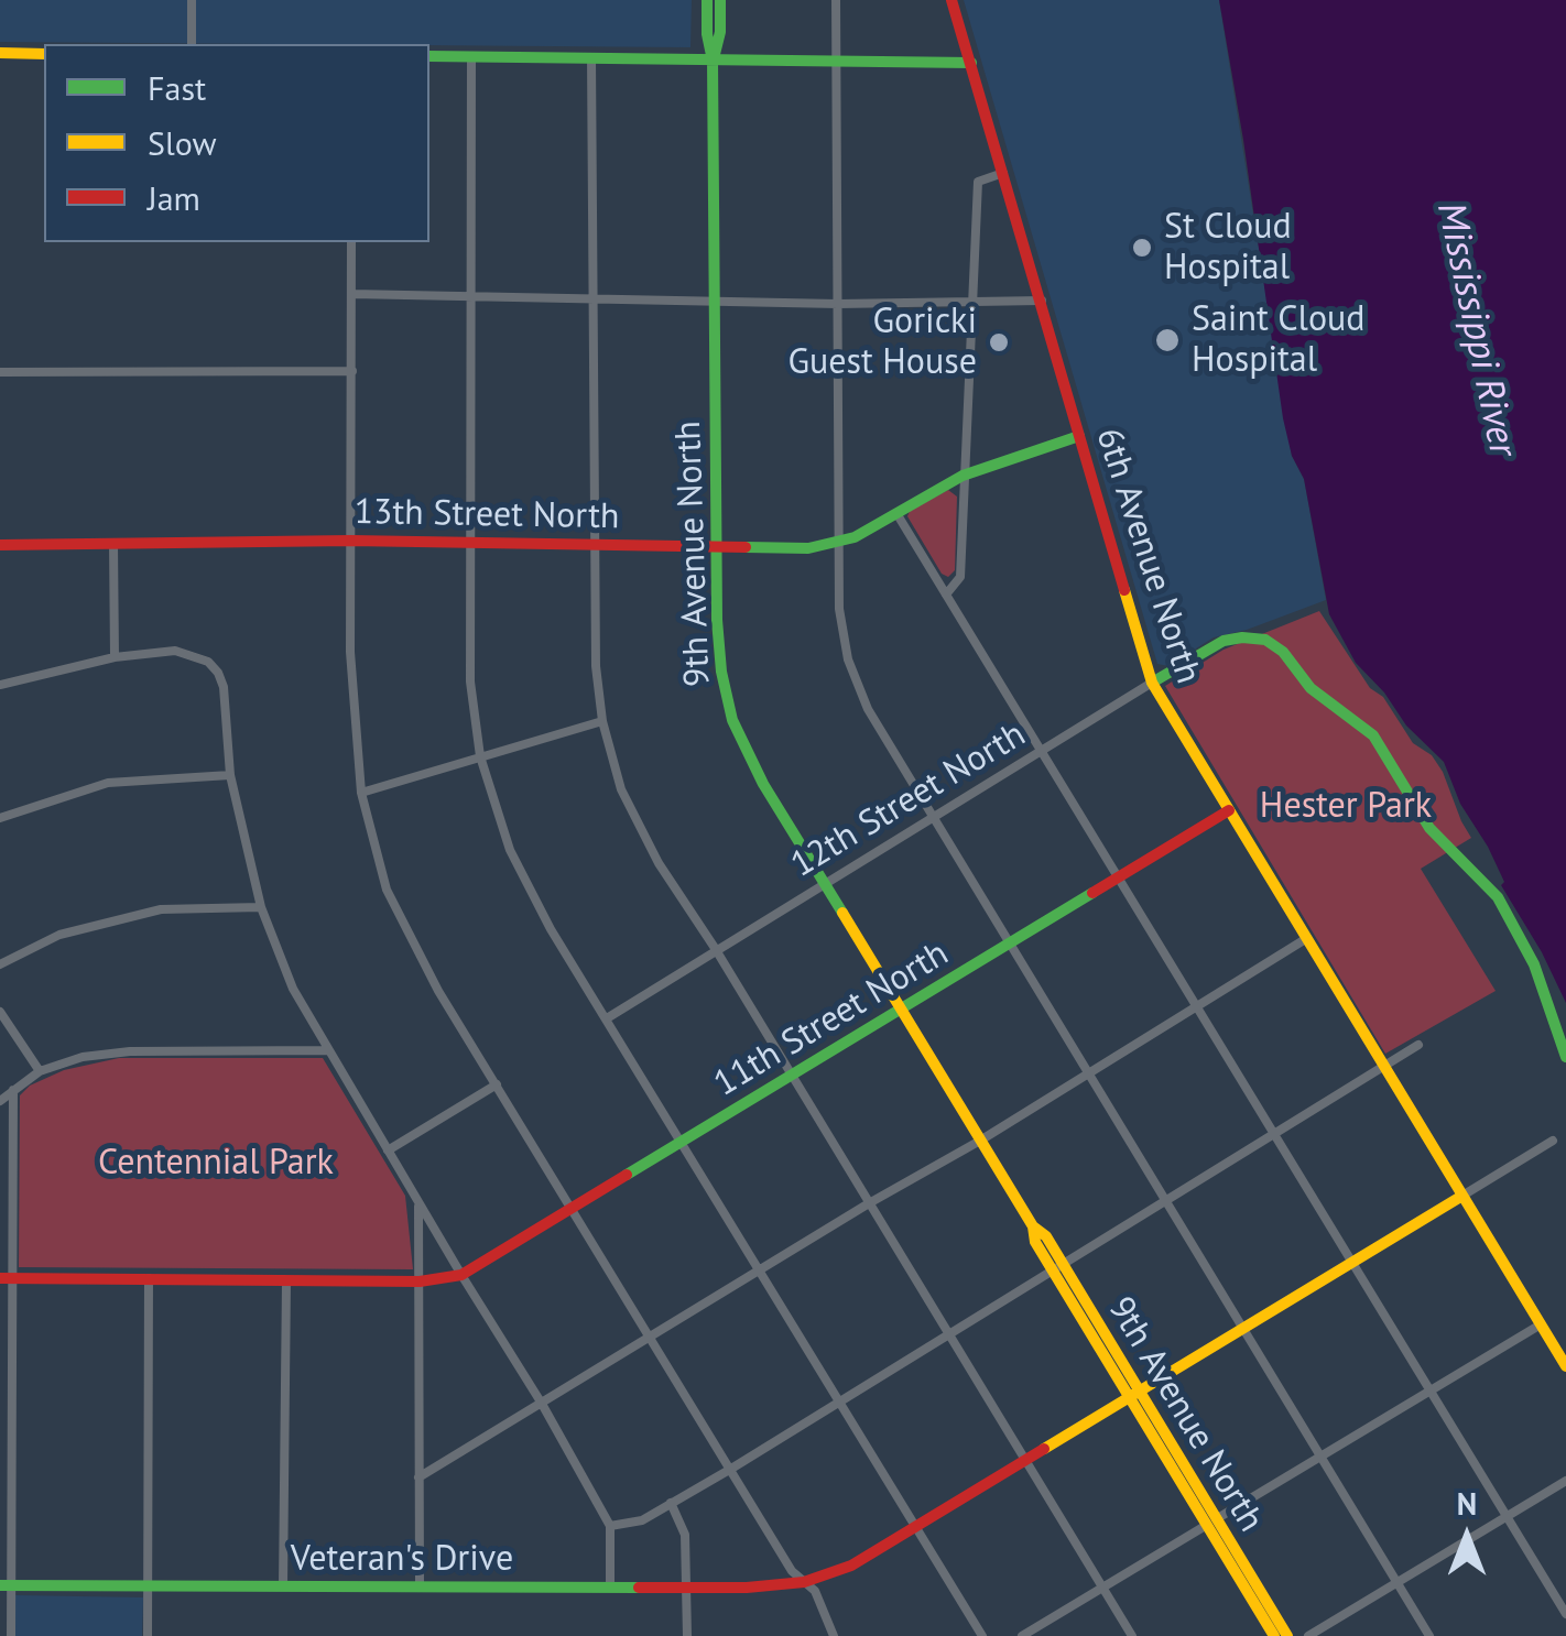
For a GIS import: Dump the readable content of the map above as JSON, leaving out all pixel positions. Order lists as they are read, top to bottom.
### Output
{
  "streets": {
    "street": [
      "13th Street North",
      "9th Avenue North",
      "6th Avenue North",
      "12th Street North",
      "11th Street North",
      "Veteran's Drive"
    ]
  },
  "crossings": [
    ["13th Street North", "9th Avenue North"],
    ["13th Street North", "6th Avenue North"],
    ["9th Avenue North", "12th Street North"],
    ["9th Avenue North", "11th Street North"],
    ["9th Avenue North", "Veteran's Drive"],
    ["6th Avenue North", "12th Street North"],
    ["6th Avenue North", "11th Street North"],
    ["6th Avenue North", "Veteran's Drive"]
  ],
  "water": ["Mississippi River"],
  "parks": ["Hester Park", "Centennial Park"],
  "places": ["St Cloud Hospital", "Saint Cloud Hospital", "Goricki Guest House"],
  "legend": ["Fast", "Slow", "Jam"],
  "north": "top"
}
